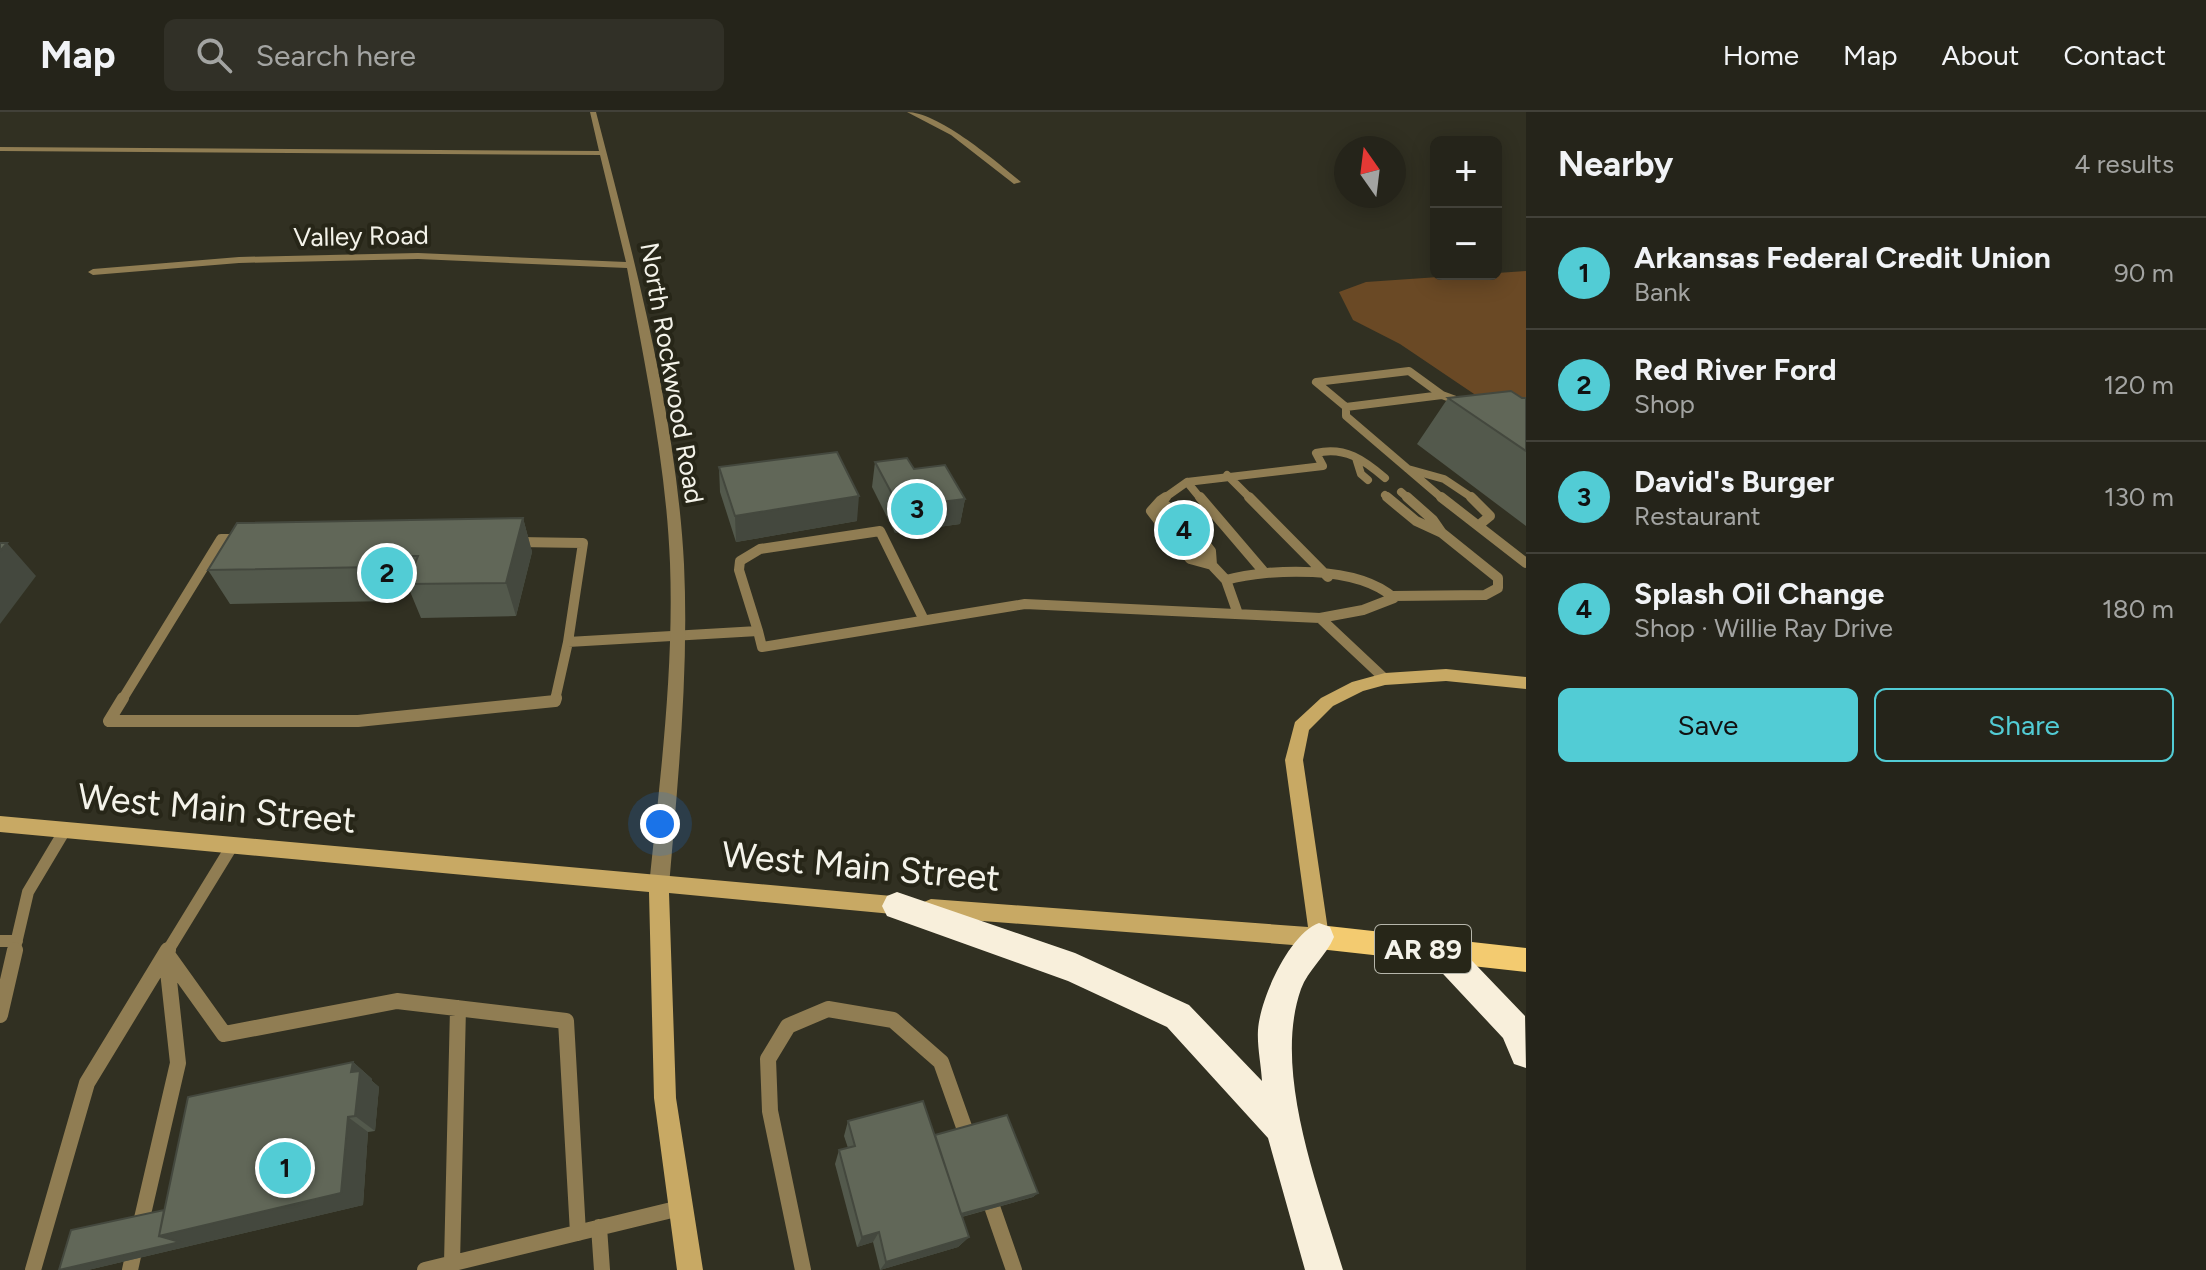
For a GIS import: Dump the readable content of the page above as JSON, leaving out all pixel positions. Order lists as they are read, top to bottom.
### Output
{
  "streets": {
    "main road": ["West Main Street", "AR 89"],
    "street": ["Valley Road", "North Rockwood Road"]
  },
  "crossings": [
    ["Valley Road", "North Rockwood Road"],
    ["North Rockwood Road", "West Main Street"]
  ],
  "north": "top",
  "page": {
    "header": "Map",
    "search": "Search here",
    "nav": [
      "Home",
      "Map",
      "About",
      "Contact"
    ],
    "heading": ["Nearby", "4 results"],
    "map_buttons": ["+", "−"],
    "list": [
      {
        "mark": "1",
        "name": "Arkansas Federal Credit Union",
        "note": "Bank",
        "value": "90 m"
      },
      {
        "mark": "2",
        "name": "Red River Ford",
        "note": "Shop",
        "value": "120 m"
      },
      {
        "mark": "3",
        "name": "David's Burger",
        "note": "Restaurant",
        "value": "130 m"
      },
      {
        "mark": "4",
        "name": "Splash Oil Change",
        "note": "Shop · Willie Ray Drive",
        "value": "180 m"
      }
    ],
    "pins": [
      "3",
      "4",
      "2",
      "1"
    ],
    "buttons": ["Save", "Share"]
  }
}
